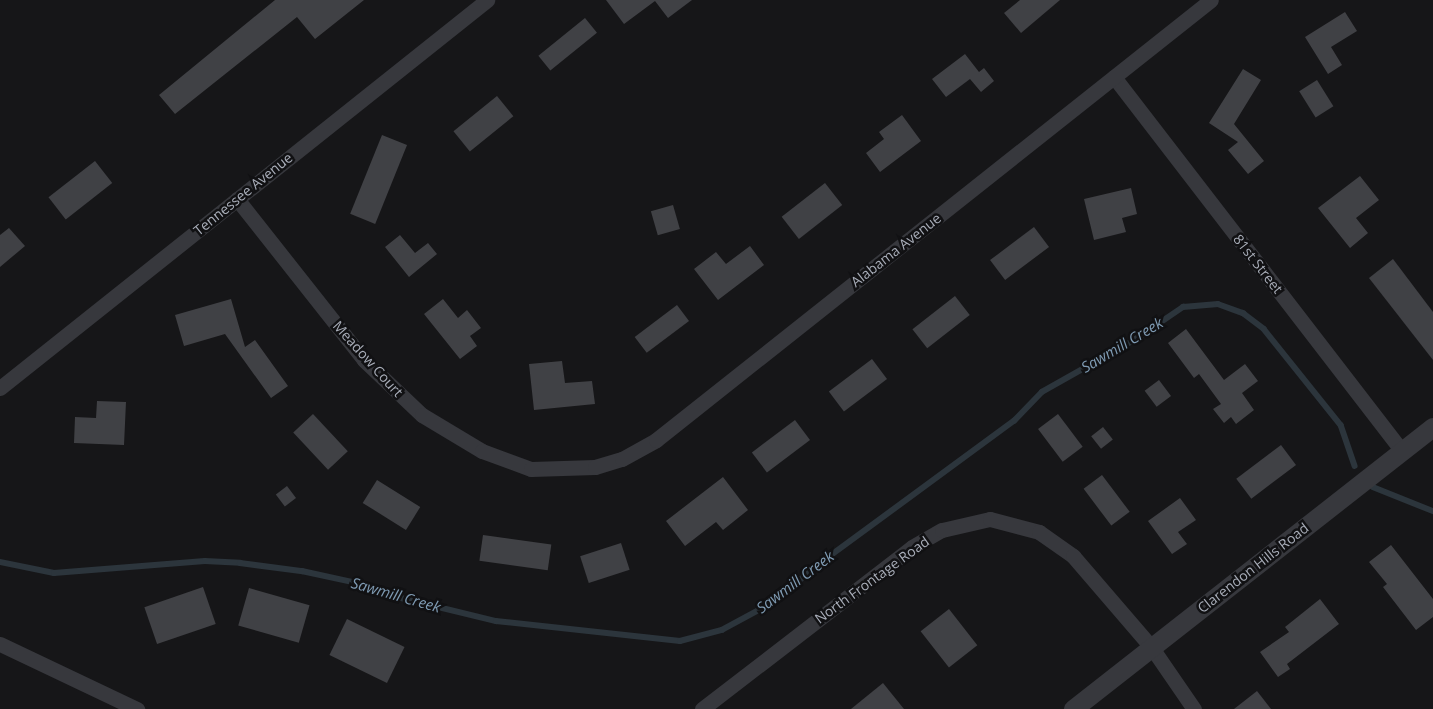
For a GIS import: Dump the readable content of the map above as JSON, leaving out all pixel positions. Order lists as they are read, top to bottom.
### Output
{
  "streets": {
    "street": [
      "Tennessee Avenue",
      "Alabama Avenue",
      "81st Street",
      "Meadow Court",
      "Clarendon Hills Road",
      "North Frontage Road"
    ]
  },
  "crossings": [
    ["Tennessee Avenue", "Meadow Court"],
    ["Alabama Avenue", "81st Street"],
    ["Alabama Avenue", "Meadow Court"],
    ["81st Street", "Clarendon Hills Road"],
    ["Clarendon Hills Road", "North Frontage Road"]
  ],
  "water": ["Sawmill Creek"]
}
